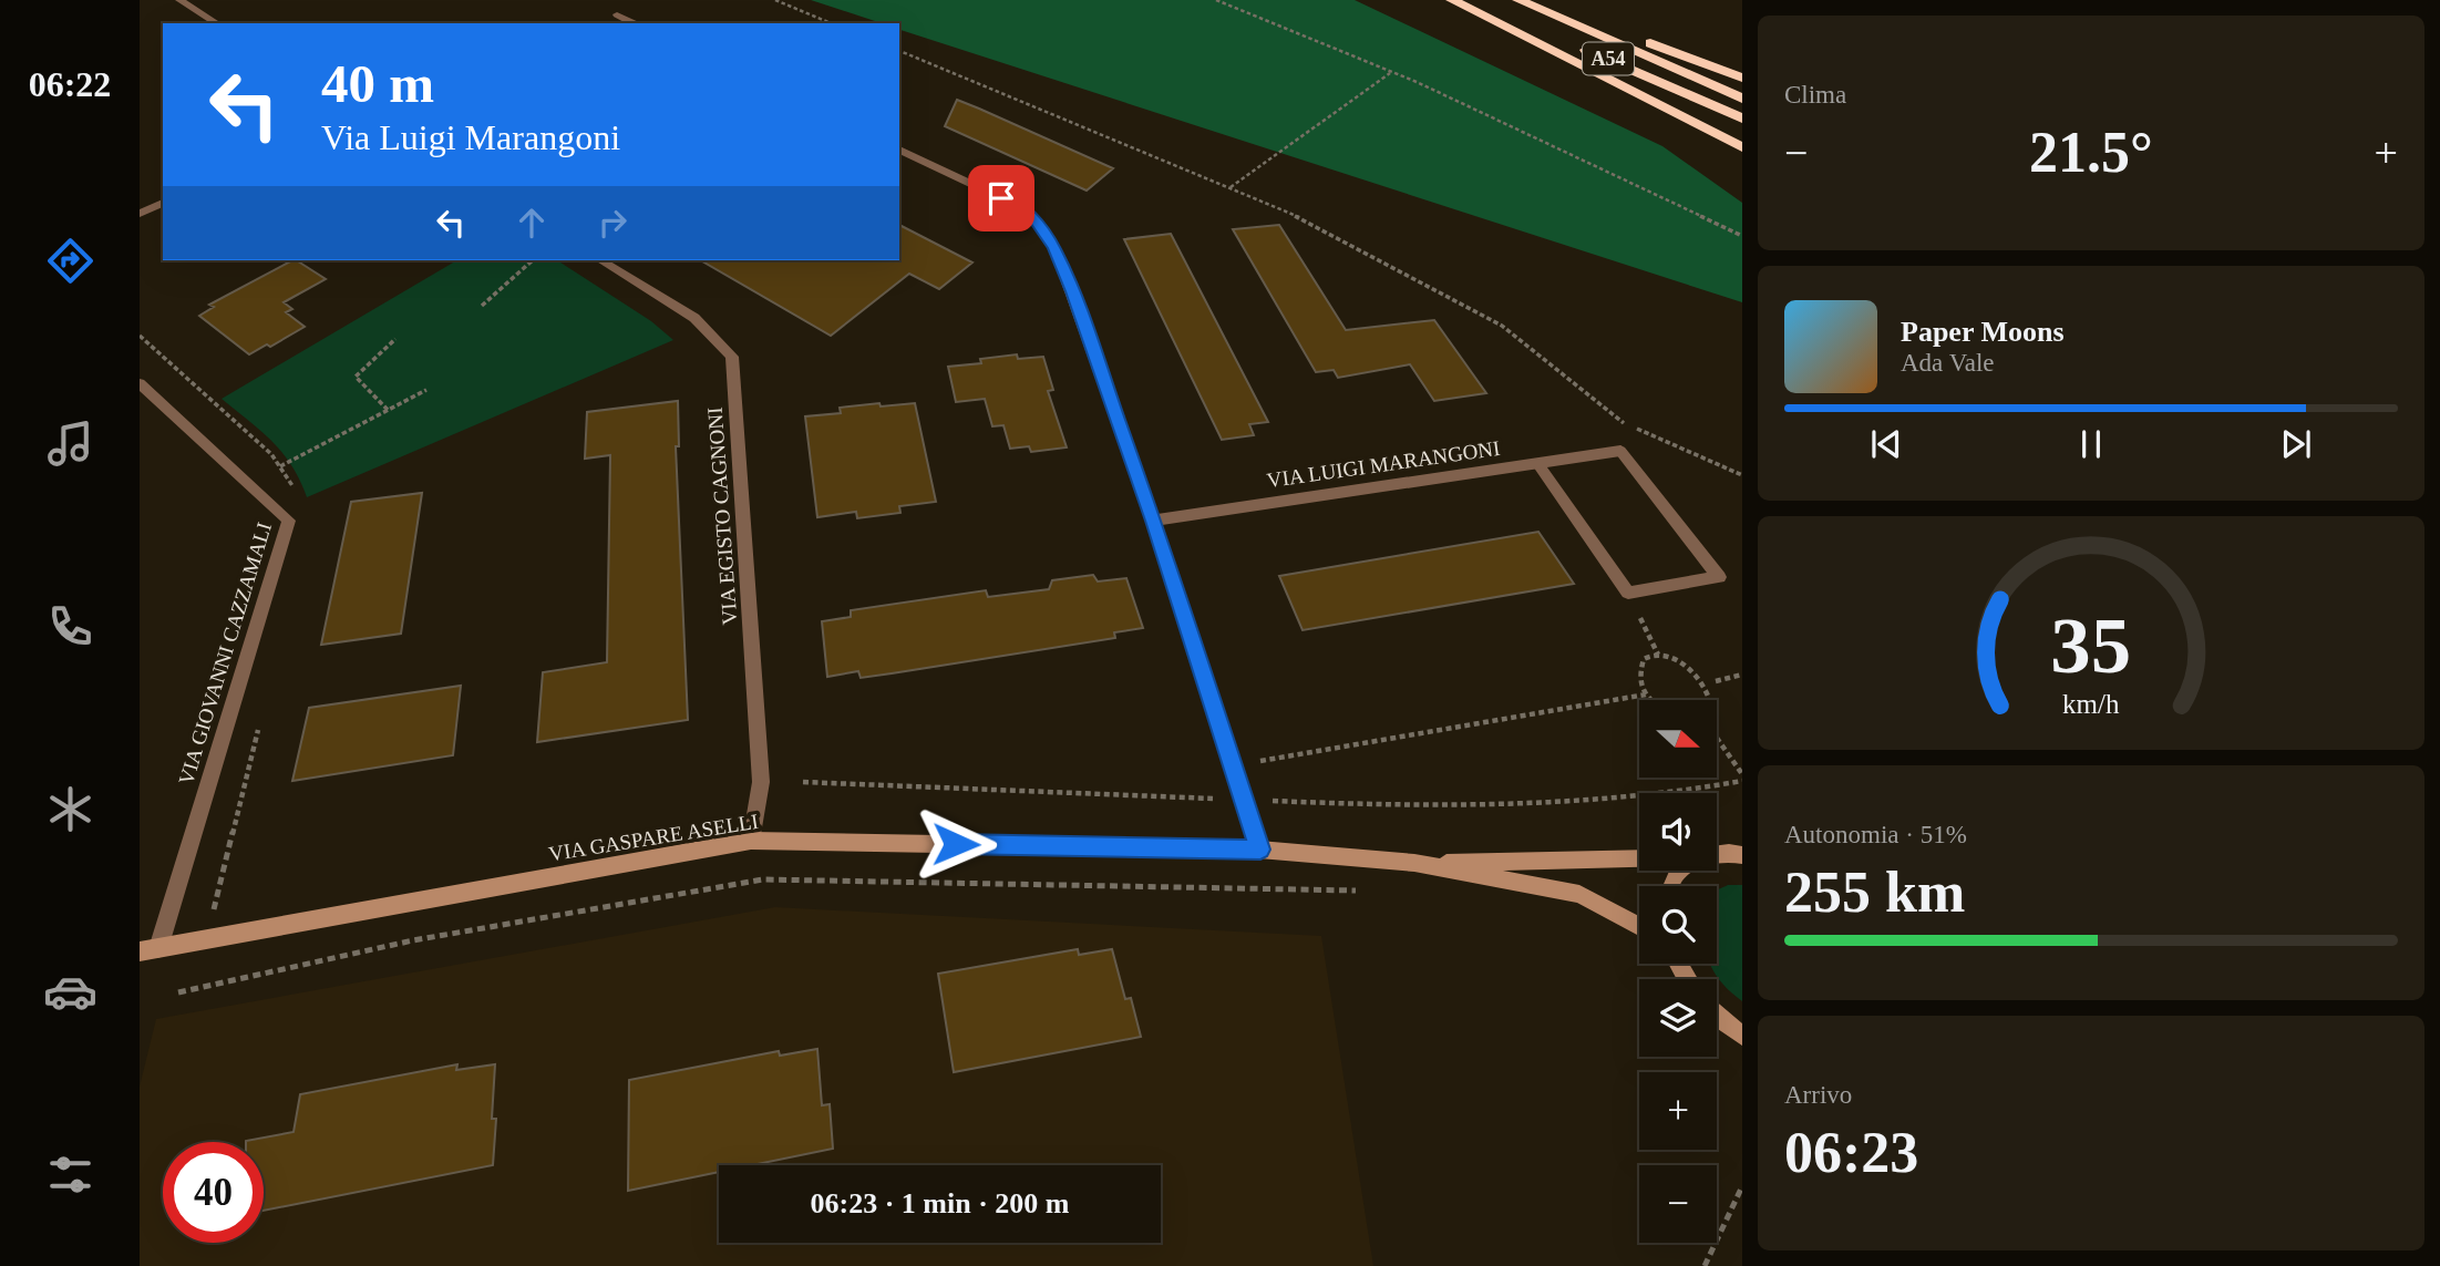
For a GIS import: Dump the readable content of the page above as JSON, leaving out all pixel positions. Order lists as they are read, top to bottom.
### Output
{
  "streets": {
    "highway": ["A54"],
    "street": [
      "VIA LUIGI MARANGONI",
      "VIA EGISTO CAGNONI",
      "VIA GIOVANNI CAZZAMALI",
      "VIA GASPARE ASELLI"
    ]
  },
  "crossings": [
    ["VIA EGISTO CAGNONI", "VIA GASPARE ASELLI"],
    ["VIA GIOVANNI CAZZAMALI", "VIA GASPARE ASELLI"]
  ],
  "north": "right",
  "page": {
    "tabs": "06:22",
    "tile": [
      "Clima",
      ["Autonomia · 51%", "255 km"],
      ["Arrivo", "06:23"]
    ],
    "turn": ["40 m", "Via Luigi Marangoni"],
    "heat": ["−", "21.5°", "+"],
    "song": ["Paper Moons", "Ada Vale"],
    "map_buttons": ["+", "−"],
    "limit": "40",
    "trip": "06:23 · 1 min · 200 m",
    "gauge": ["35", "km/h"]
  }
}
